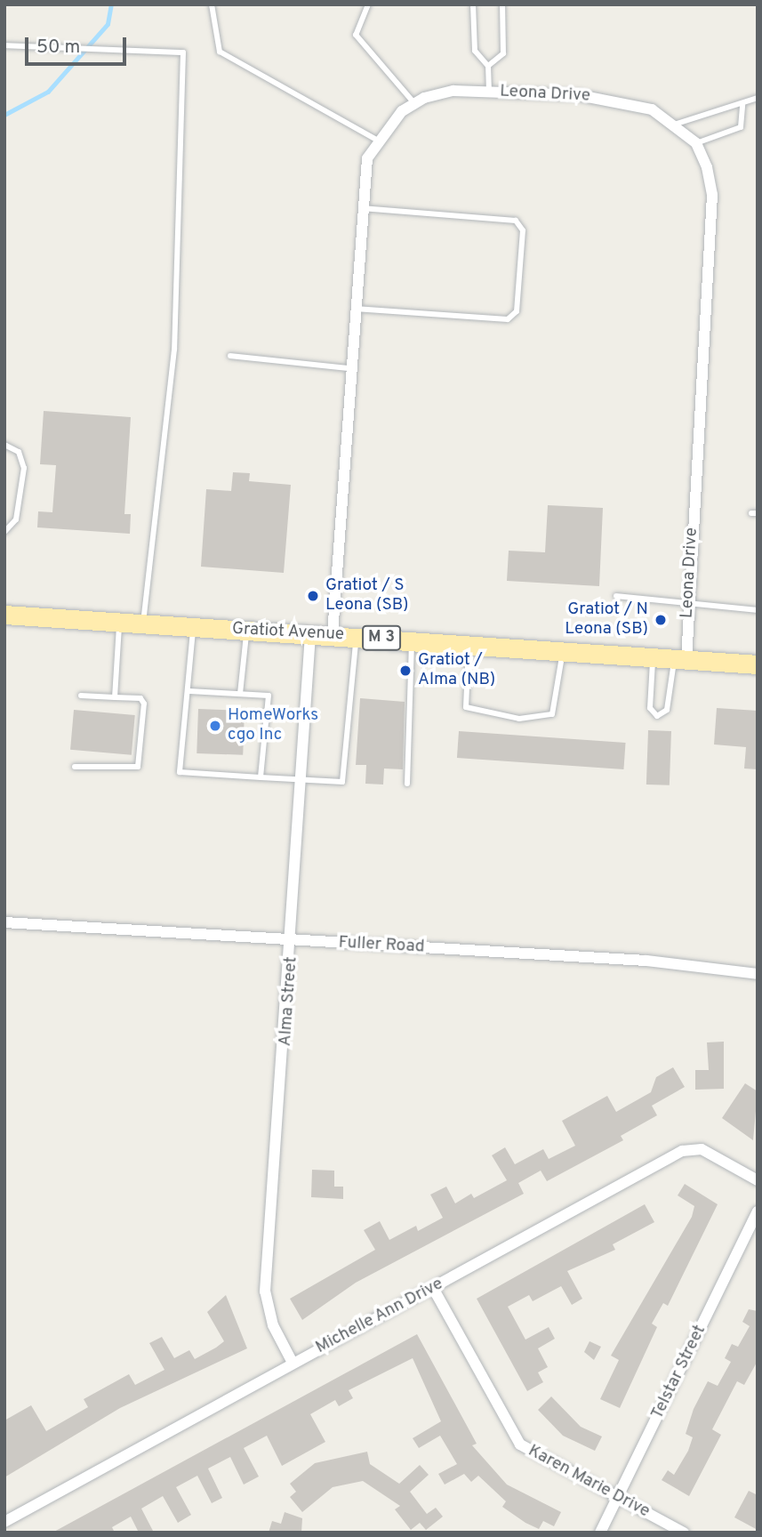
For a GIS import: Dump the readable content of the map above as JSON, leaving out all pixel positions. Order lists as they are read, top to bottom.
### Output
{
  "streets": {
    "main road": ["Gratiot Avenue", "M 3"],
    "street": [
      "Leona Drive",
      "Fuller Road",
      "Alma Street",
      "Michelle Ann Drive",
      "Telstar Street",
      "Karen Marie Drive"
    ]
  },
  "crossings": [
    ["Leona Drive", "Gratiot Avenue"],
    ["Gratiot Avenue", "Alma Street"],
    ["Fuller Road", "Alma Street"],
    ["Alma Street", "Michelle Ann Drive"],
    ["Michelle Ann Drive", "Karen Marie Drive"],
    ["Telstar Street", "Karen Marie Drive"]
  ],
  "places": [
    "Gratiot / S Leona (SB)",
    "Gratiot / N Leona (SB)",
    "Gratiot / Alma (NB)",
    "HomeWorks cgo Inc"
  ],
  "scale_bar": "50 m"
}
